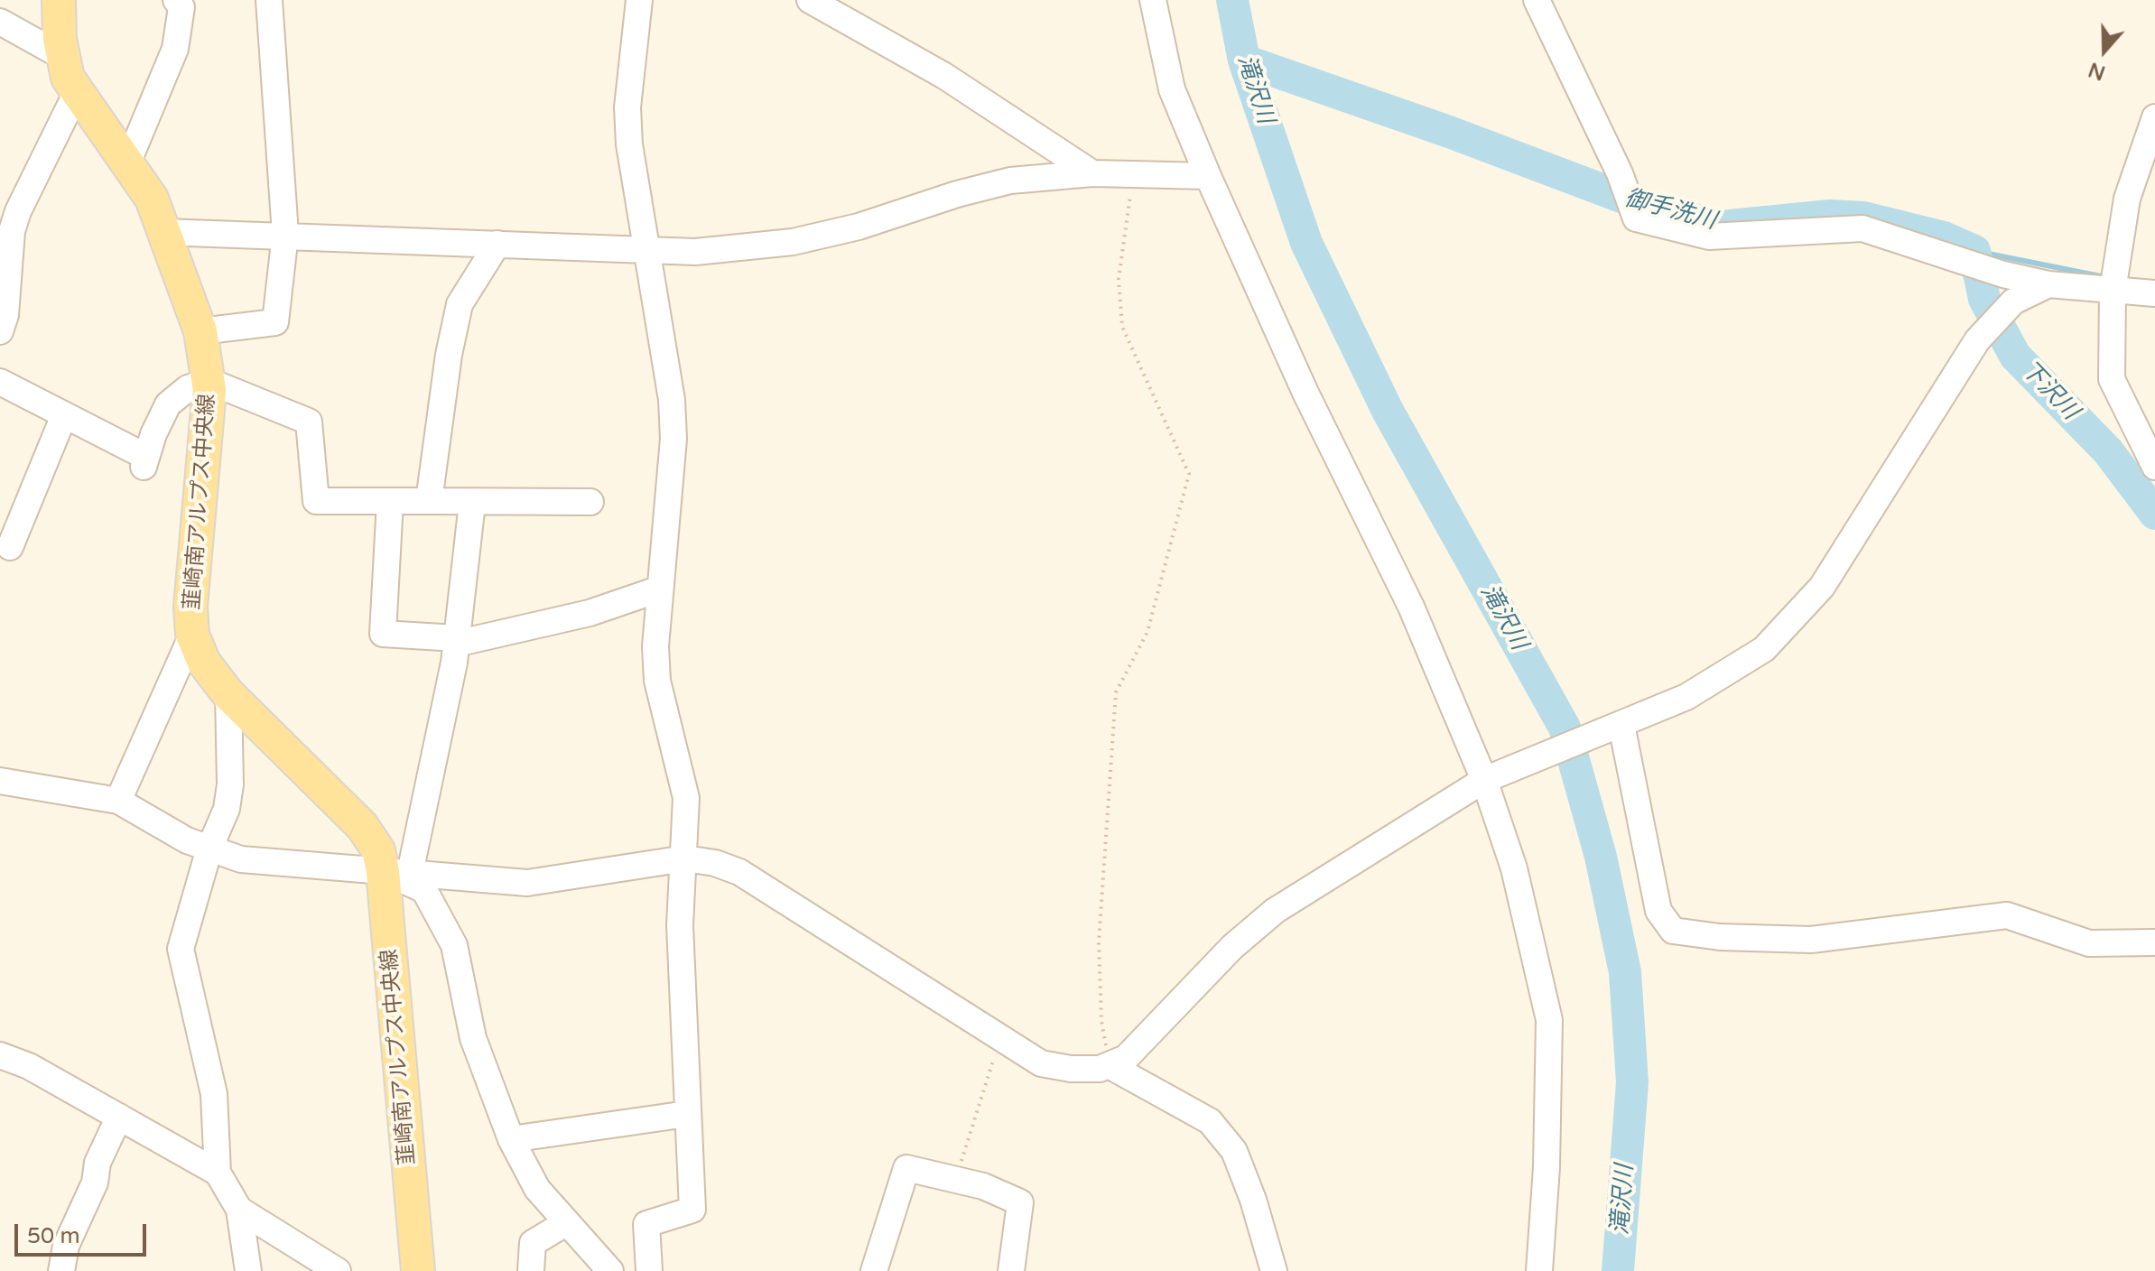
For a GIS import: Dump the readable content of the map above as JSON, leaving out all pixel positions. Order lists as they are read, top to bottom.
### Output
{
  "streets": {
    "main road": ["韮崎南アルプス中央線"]
  },
  "water": ["滝沢川", "御手洗川", "下沢川"],
  "scale_bar": "50 m",
  "north": "bottom"
}
